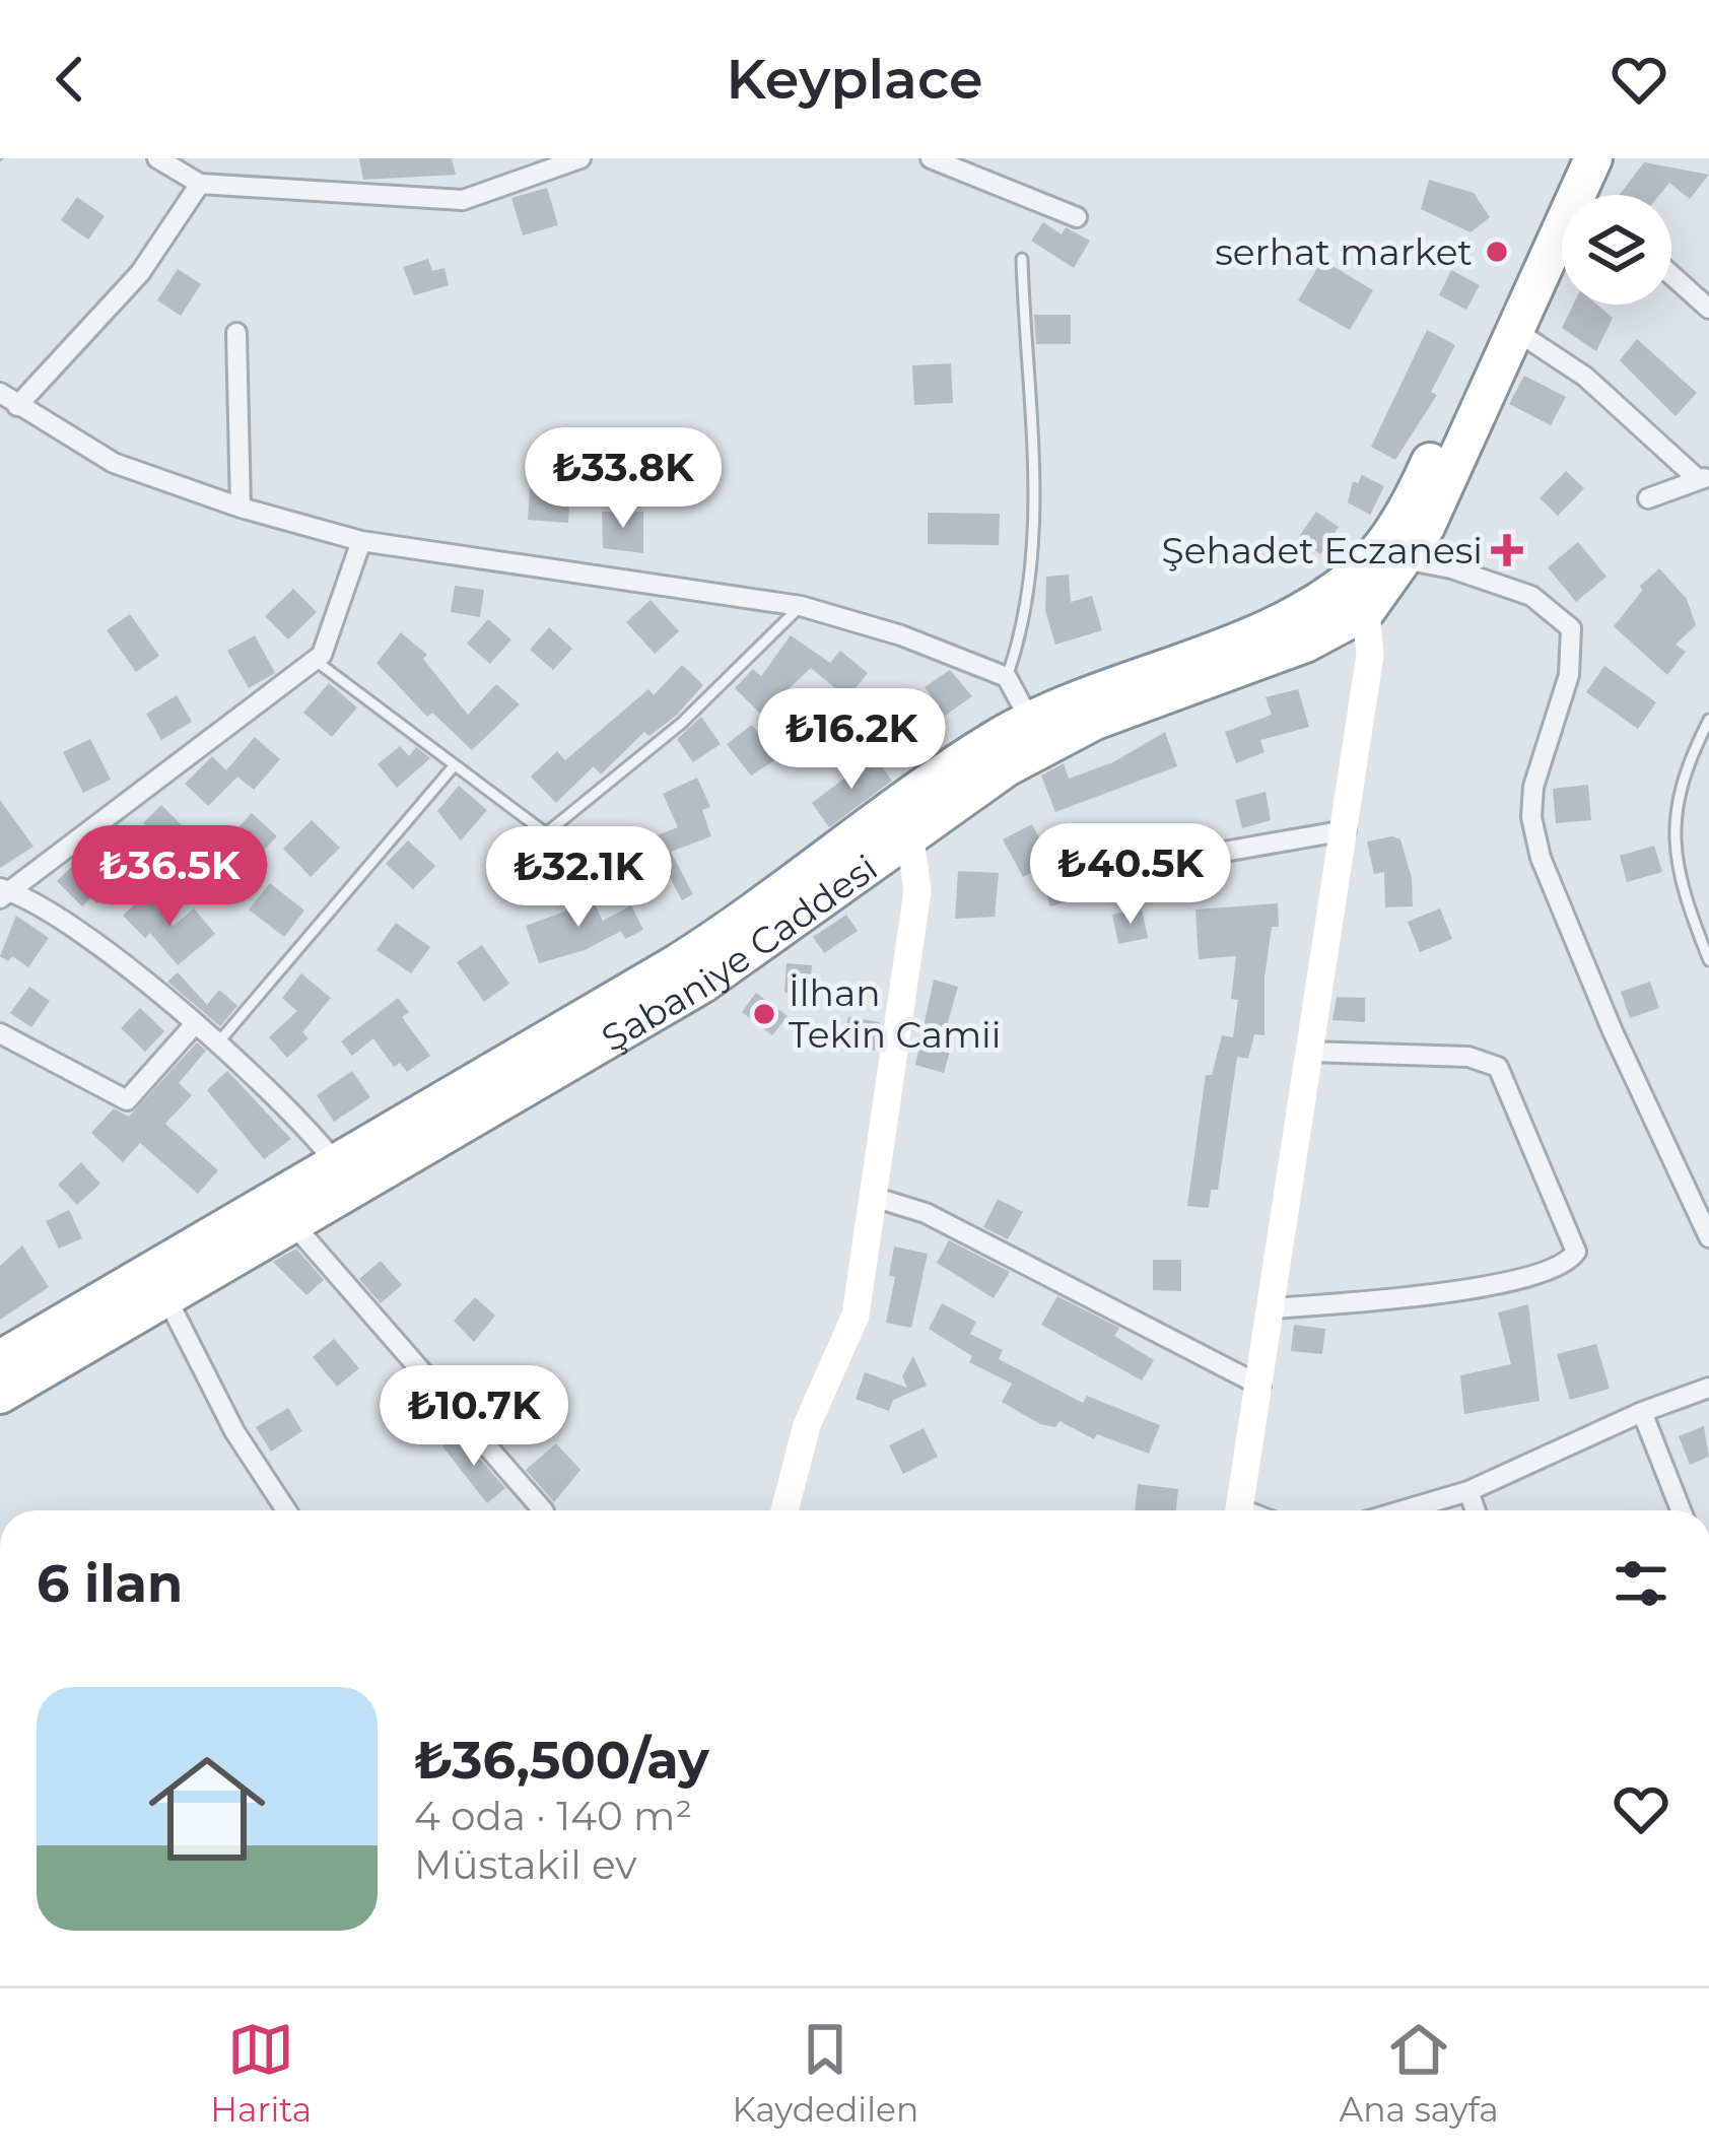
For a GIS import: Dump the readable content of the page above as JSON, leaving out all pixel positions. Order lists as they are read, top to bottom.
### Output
{
  "streets": {
    "highway": ["Şabaniye Caddesi"]
  },
  "places": {
    "other": ["serhat market", "İlhan Tekin Camii"],
    "health": ["Şehadet Eczanesi"]
  },
  "page": {
    "header": "Keyplace",
    "price": [
      "₺33.8K",
      "₺16.2K",
      "₺40.5K",
      "₺36.5K",
      "₺32.1K",
      "₺10.7K"
    ],
    "heading": "6 ilan",
    "list": [
      {
        "name": "₺36,500/ay",
        "note": "4 oda · 140 m² · Müstakil ev"
      }
    ],
    "tabs": ["Harita", "Kaydedilen", "Ana sayfa"]
  }
}
